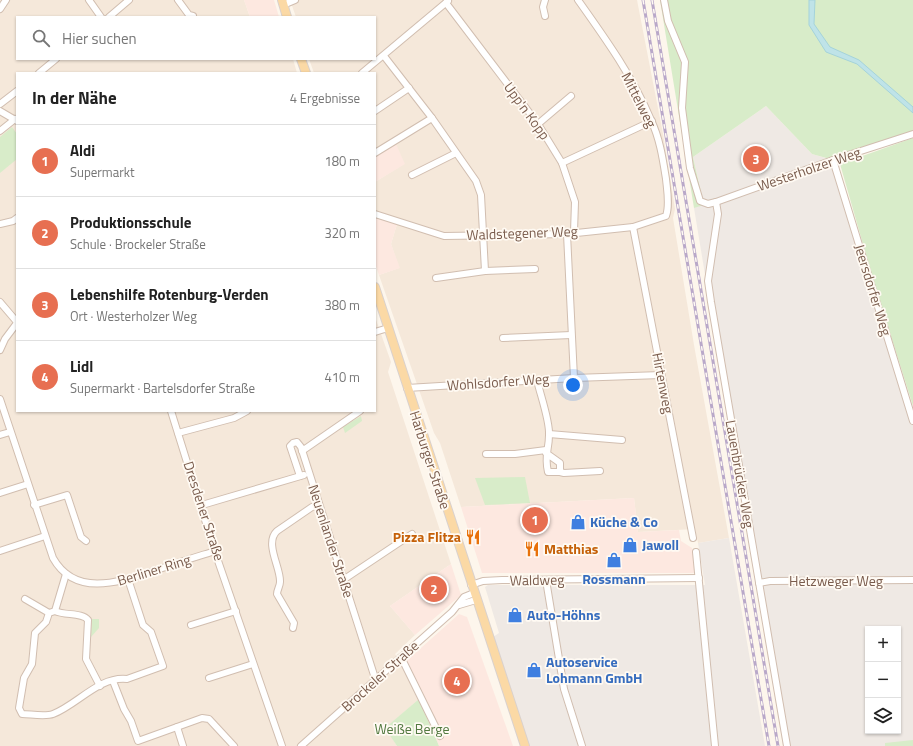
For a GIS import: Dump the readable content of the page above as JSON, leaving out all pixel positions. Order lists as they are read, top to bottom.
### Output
{
  "streets": {
    "main road": ["Harburger Straße"],
    "street": [
      "Mittelweg",
      "Upp'n Kopp",
      "Westerholzer Weg",
      "Waldstegener Weg",
      "Jeersdorfer Weg",
      "Wohlsdorfer Weg",
      "Hirtenweg",
      "Lauenbrücker Weg",
      "Dresdener Straße",
      "Neuenlander Straße",
      "Berliner Ring",
      "Waldweg",
      "Hetzweger Weg",
      "Brockeler Straße"
    ]
  },
  "crossings": [
    ["Mittelweg", "Waldstegener Weg"],
    ["Upp'n Kopp", "Waldstegener Weg"],
    ["Upp'n Kopp", "Wohlsdorfer Weg"],
    ["Westerholzer Weg", "Jeersdorfer Weg"],
    ["Westerholzer Weg", "Lauenbrücker Weg"],
    ["Waldstegener Weg", "Hirtenweg"],
    ["Wohlsdorfer Weg", "Hirtenweg"],
    ["Wohlsdorfer Weg", "Harburger Straße"],
    ["Harburger Straße", "Waldweg"],
    ["Harburger Straße", "Brockeler Straße"],
    ["Lauenbrücker Weg", "Hetzweger Weg"],
    ["Dresdener Straße", "Berliner Ring"],
    ["Neuenlander Straße", "Brockeler Straße"],
    ["Waldweg", "Brockeler Straße"]
  ],
  "parks": ["Weiße Berge"],
  "places": {
    "shop": [
      "Küche & Co",
      "Jawoll",
      "Rossmann",
      "Auto-Höhns",
      "Autoservice Lohmann GmbH"
    ],
    "restaurant": ["Pizza Flitza", "Matthias"]
  },
  "page": {
    "search": "Hier suchen",
    "heading": ["In der Nähe", "4 Ergebnisse"],
    "list": [
      {
        "mark": "1",
        "name": "Aldi",
        "note": "Supermarkt",
        "value": "180 m"
      },
      {
        "mark": "2",
        "name": "Produktionsschule",
        "note": "Schule · Brockeler Straße",
        "value": "320 m"
      },
      {
        "mark": "3",
        "name": "Lebenshilfe Rotenburg-Verden",
        "note": "Ort · Westerholzer Weg",
        "value": "380 m"
      },
      {
        "mark": "4",
        "name": "Lidl",
        "note": "Supermarkt · Bartelsdorfer Straße",
        "value": "410 m"
      }
    ],
    "pins": [
      "3",
      "1",
      "2",
      "4"
    ],
    "map_buttons": ["+", "−"]
  }
}
